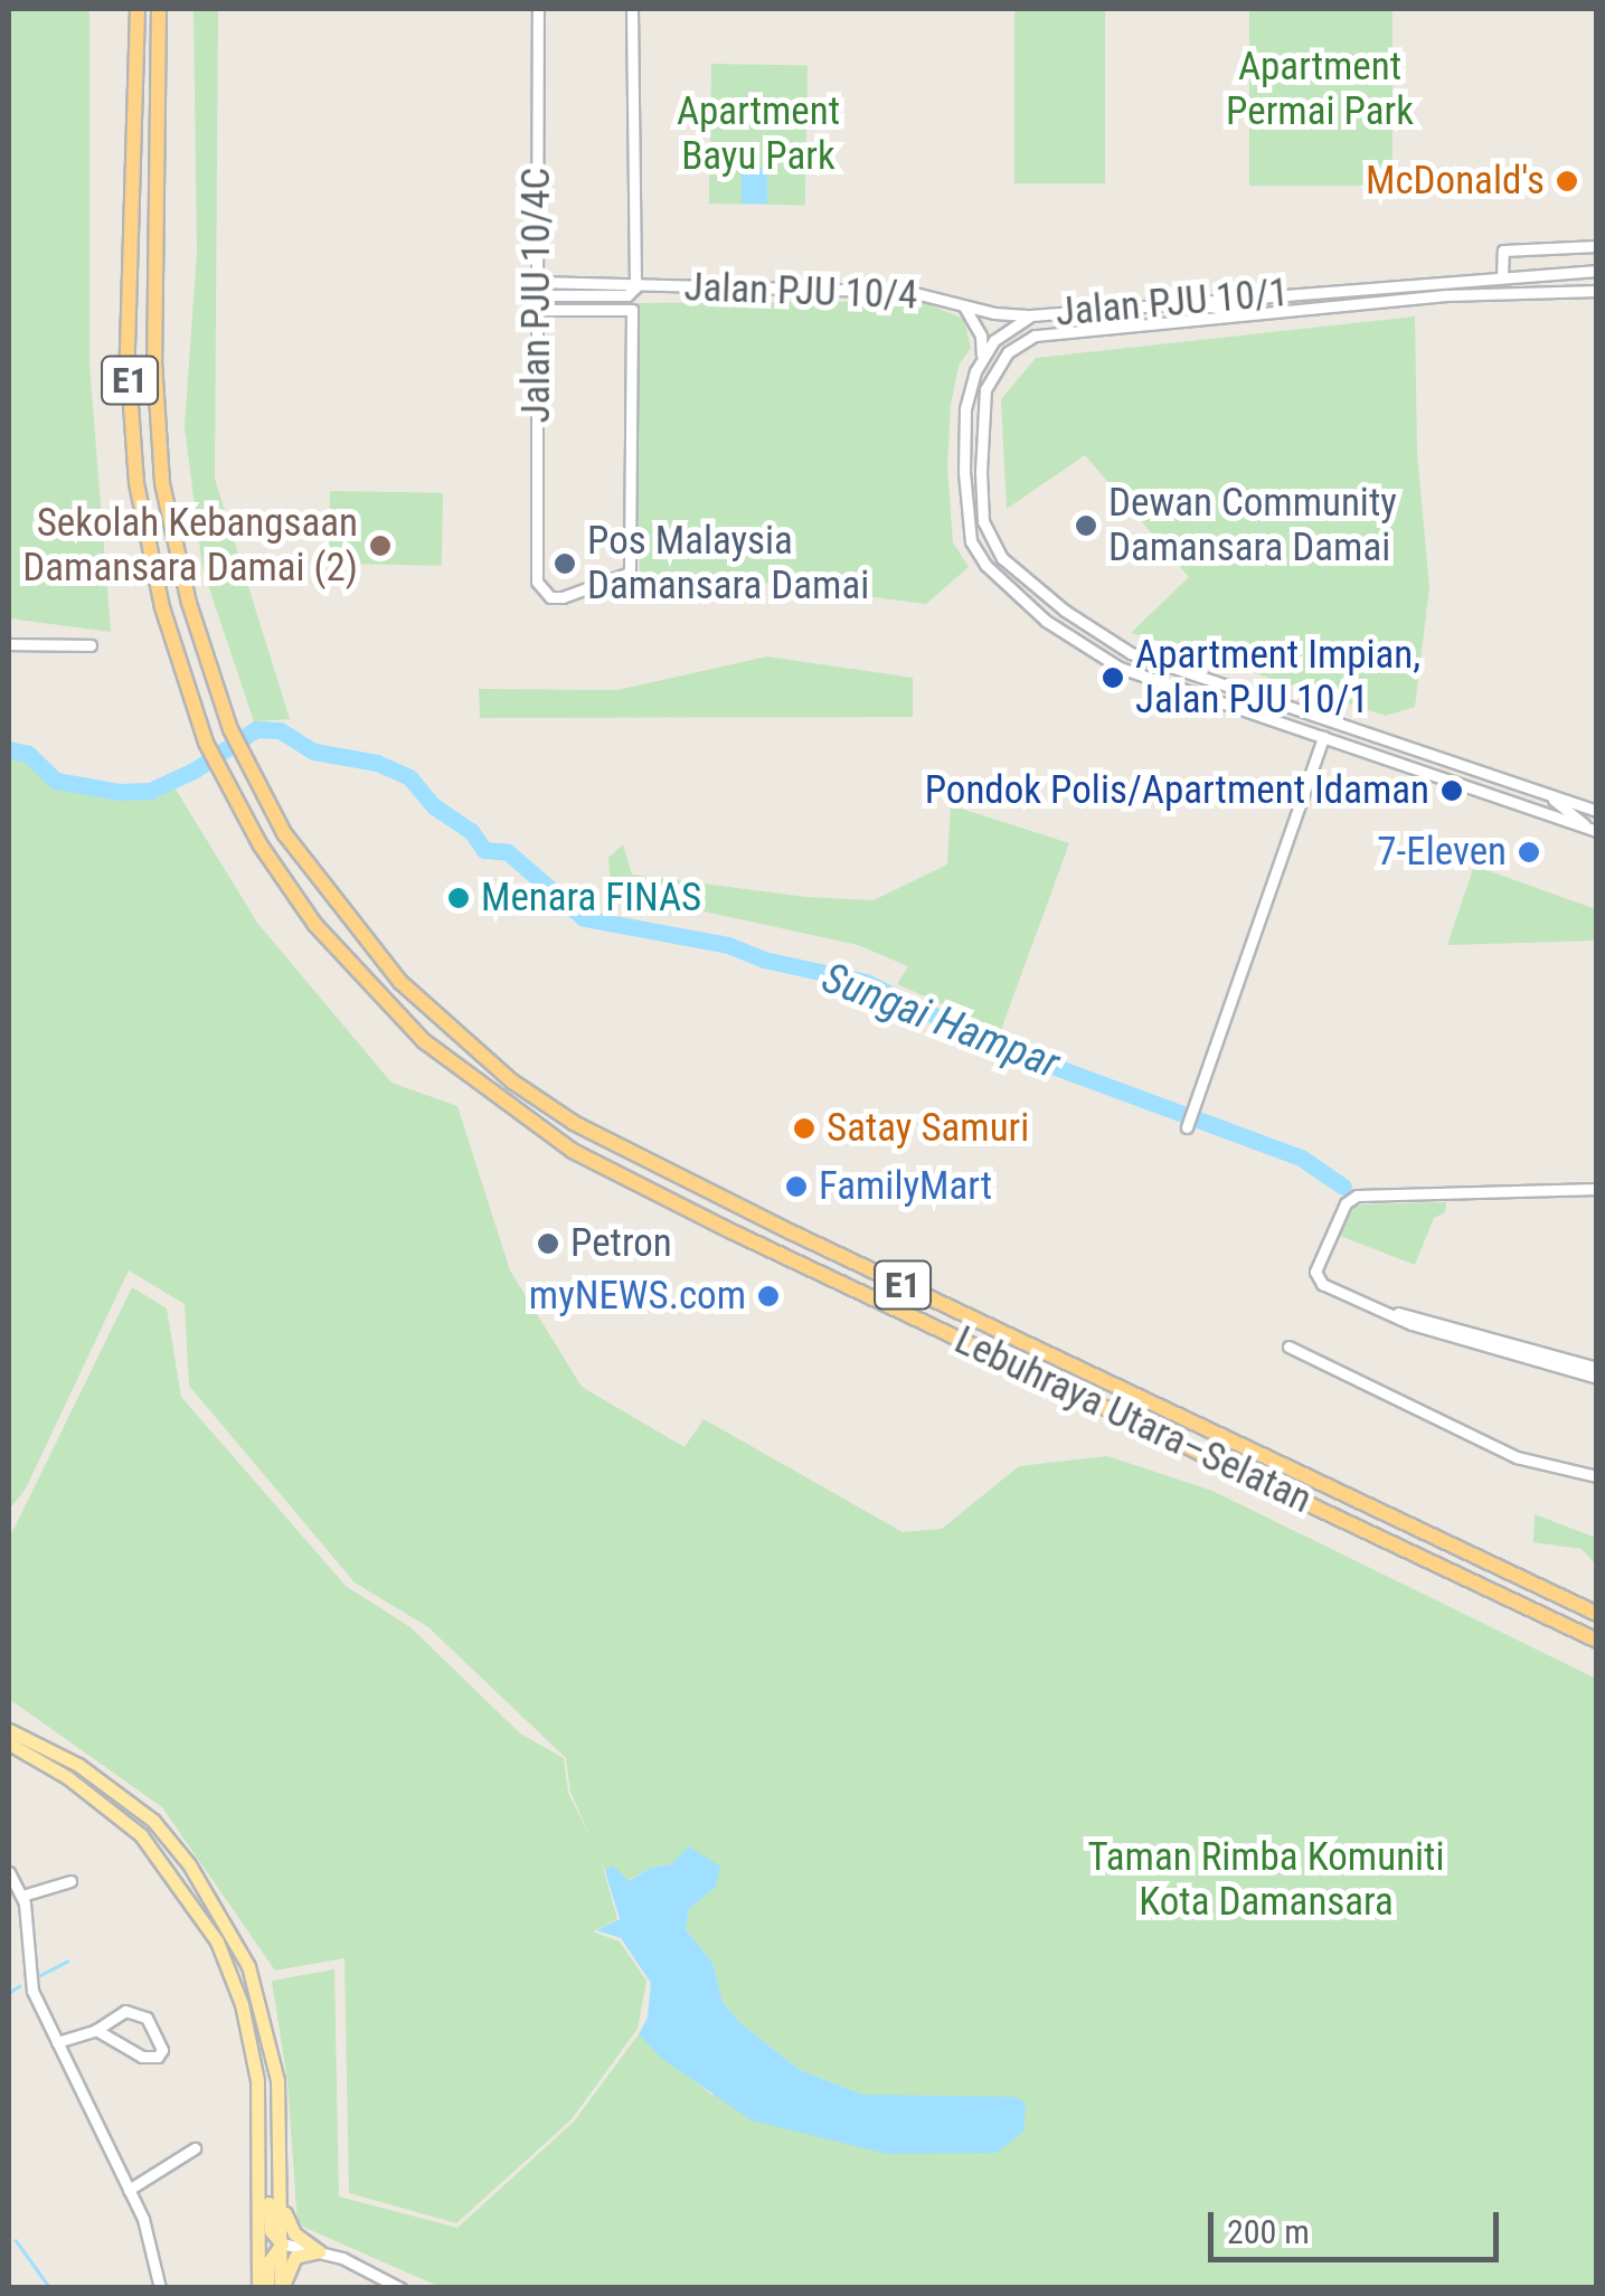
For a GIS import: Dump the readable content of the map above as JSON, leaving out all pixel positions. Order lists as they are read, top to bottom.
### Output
{
  "streets": {
    "highway": ["E1", "Lebuhraya Utara–Selatan"],
    "street": ["Jalan PJU 10/4", "Jalan PJU 10/4C", "Jalan PJU 10/1"]
  },
  "crossings": [
    ["Jalan PJU 10/4", "Jalan PJU 10/4C"],
    ["Jalan PJU 10/4", "Jalan PJU 10/1"]
  ],
  "water": ["Sungai Hampar"],
  "parks": ["Apartment Permai Park", "Apartment Bayu Park", "Taman Rimba Komuniti Kota Damansara"],
  "places": [
    "McDonald's",
    "Dewan Community Damansara Damai",
    "Sekolah Kebangsaan Damansara Damai (2)",
    "Pos Malaysia Damansara Damai",
    "Apartment Impian, Jalan PJU 10/1",
    "Pondok Polis/Apartment Idaman",
    "7-Eleven",
    "Menara FINAS",
    "Satay Samuri",
    "FamilyMart",
    "Petron",
    "myNEWS.com"
  ],
  "scale_bar": "200 m"
}
